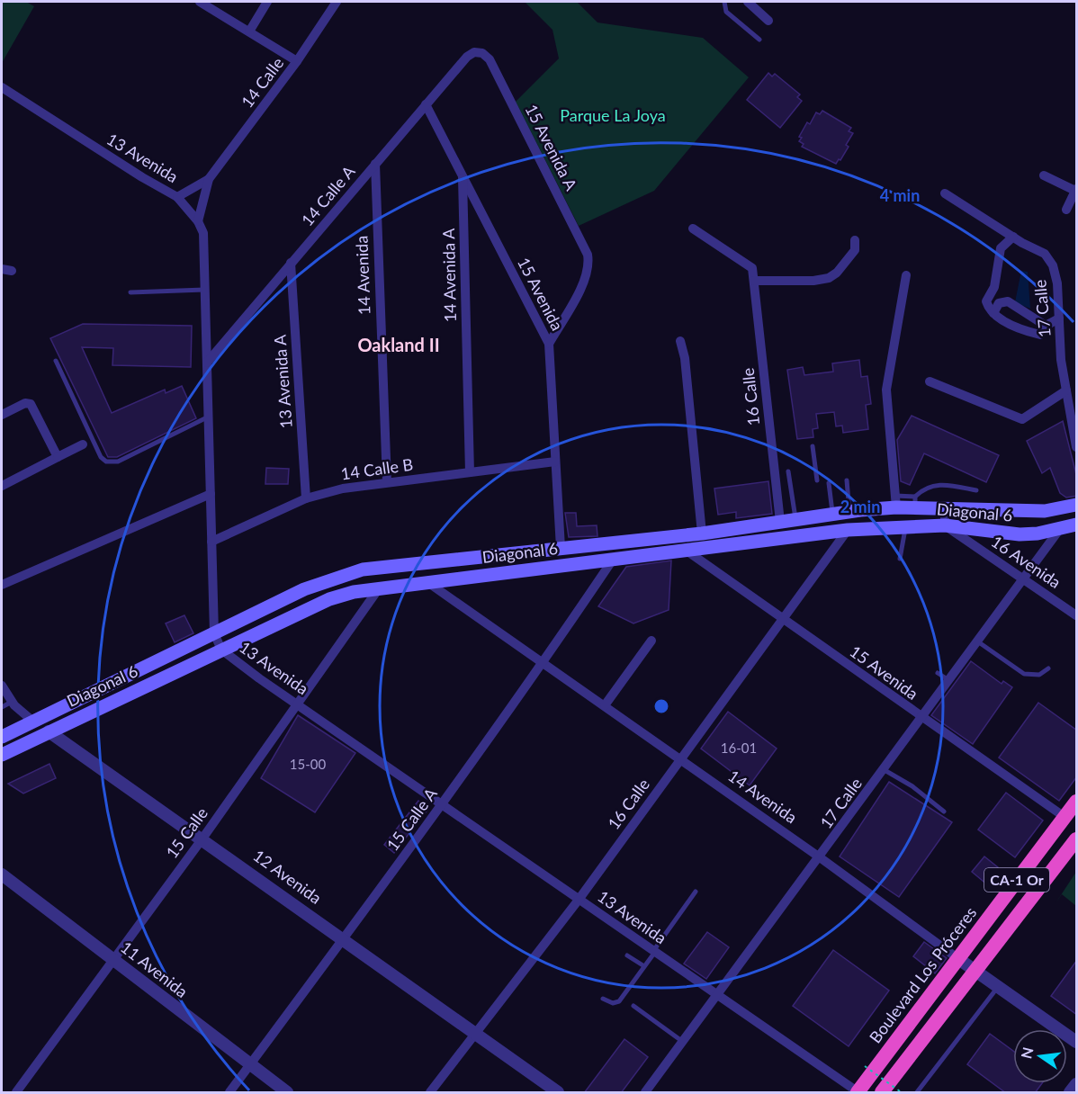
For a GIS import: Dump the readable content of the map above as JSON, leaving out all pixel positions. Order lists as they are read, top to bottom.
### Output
{
  "streets": {
    "highway": ["CA-1 Or", "Boulevard Los Próceres"],
    "main road": ["Diagonal 6", "12 Avenida"],
    "street": [
      "14 Calle",
      "15 Avenida A",
      "13 Avenida",
      "14 Calle A",
      "14 Avenida",
      "14 Avenida A",
      "15 Avenida",
      "17 Calle",
      "13 Avenida A",
      "16 Calle",
      "14 Calle B",
      "16 Avenida",
      "15 Calle A",
      "15 Calle",
      "11 Avenida"
    ]
  },
  "crossings": [
    ["14 Calle", "13 Avenida"],
    ["15 Avenida A", "14 Calle A"],
    ["15 Avenida A", "15 Avenida"],
    ["13 Avenida", "14 Calle A"],
    ["13 Avenida", "17 Calle"],
    ["13 Avenida", "16 Calle"],
    ["13 Avenida", "14 Calle B"],
    ["13 Avenida", "Diagonal 6"],
    ["13 Avenida", "15 Calle A"],
    ["13 Avenida", "15 Calle"],
    ["13 Avenida", "Boulevard Los Próceres"],
    ["14 Calle A", "14 Avenida"],
    ["14 Calle A", "15 Avenida"],
    ["14 Calle A", "13 Avenida A"],
    ["14 Avenida", "17 Calle"],
    ["14 Avenida", "16 Calle"],
    ["14 Avenida", "14 Calle B"],
    ["14 Avenida", "Diagonal 6"],
    ["14 Avenida", "15 Calle A"],
    ["14 Avenida", "CA-1 Or"],
    ["14 Avenida", "Boulevard Los Próceres"],
    ["14 Avenida A", "15 Avenida"],
    ["14 Avenida A", "14 Calle B"],
    ["15 Avenida", "17 Calle"],
    ["15 Avenida", "16 Calle"],
    ["15 Avenida", "14 Calle B"],
    ["15 Avenida", "Diagonal 6"],
    ["15 Avenida", "Boulevard Los Próceres"],
    ["17 Calle", "Diagonal 6"],
    ["17 Calle", "16 Avenida"],
    ["13 Avenida A", "14 Calle B"],
    ["16 Calle", "Diagonal 6"],
    ["16 Calle", "12 Avenida"],
    ["Diagonal 6", "16 Avenida"],
    ["Diagonal 6", "15 Calle A"],
    ["Diagonal 6", "15 Calle"],
    ["Diagonal 6", "12 Avenida"],
    ["15 Calle A", "12 Avenida"],
    ["15 Calle A", "11 Avenida"],
    ["15 Calle", "12 Avenida"],
    ["15 Calle", "11 Avenida"]
  ],
  "districts": ["Oakland II"],
  "parks": ["Parque La Joya"],
  "house_numbers": ["16-01", "15-00"],
  "north": "left",
  "rings": ["4 min", "2 min"]
}
